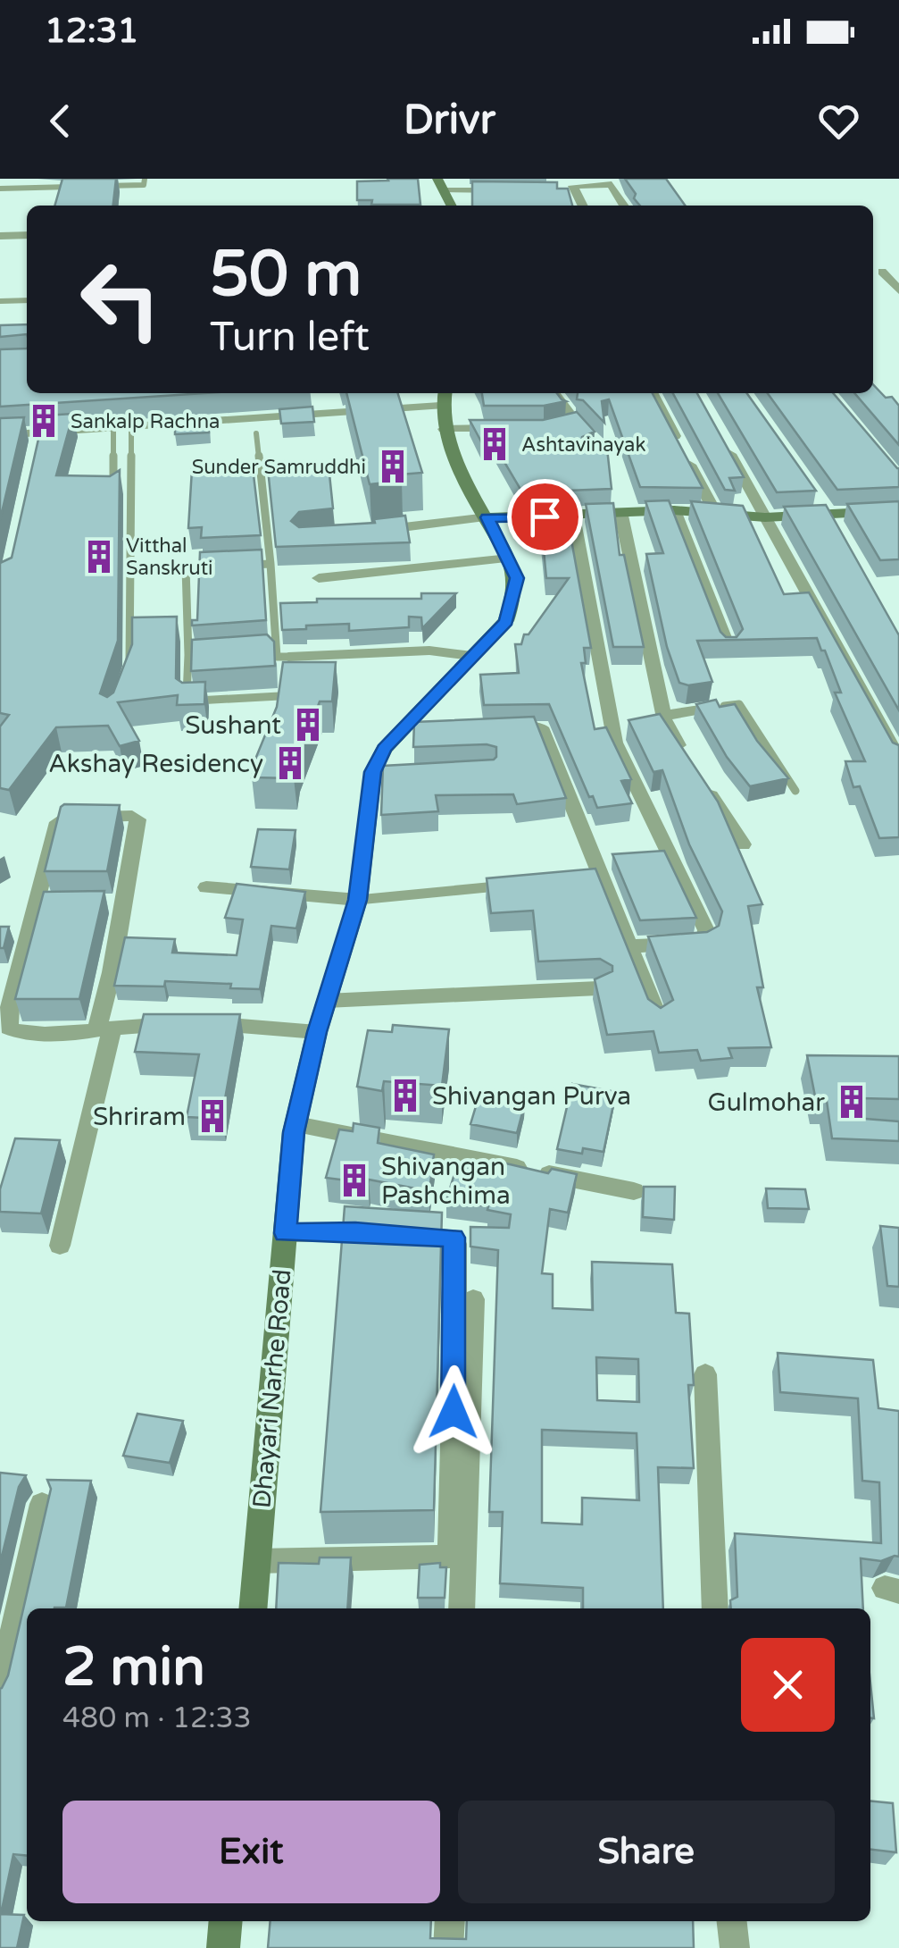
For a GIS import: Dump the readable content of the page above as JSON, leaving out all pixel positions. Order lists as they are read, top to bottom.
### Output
{
  "streets": {
    "street": ["Dhayari Narhe Road"]
  },
  "places": {
    "building": [
      "Sankalp Rachna",
      "Ashtavinayak",
      "Sunder Samruddhi",
      "Vitthal Sanskruti",
      "Sushant",
      "Akshay Residency",
      "Shivangan Purva",
      "Gulmohar",
      "Shriram",
      "Shivangan Pashchima"
    ]
  },
  "page": {
    "status": "12:31",
    "header": "Drivr",
    "turn": ["50 m", "Turn left"],
    "heading": ["2 min", "480 m · 12:33"],
    "buttons": ["Exit", "Share"]
  }
}
